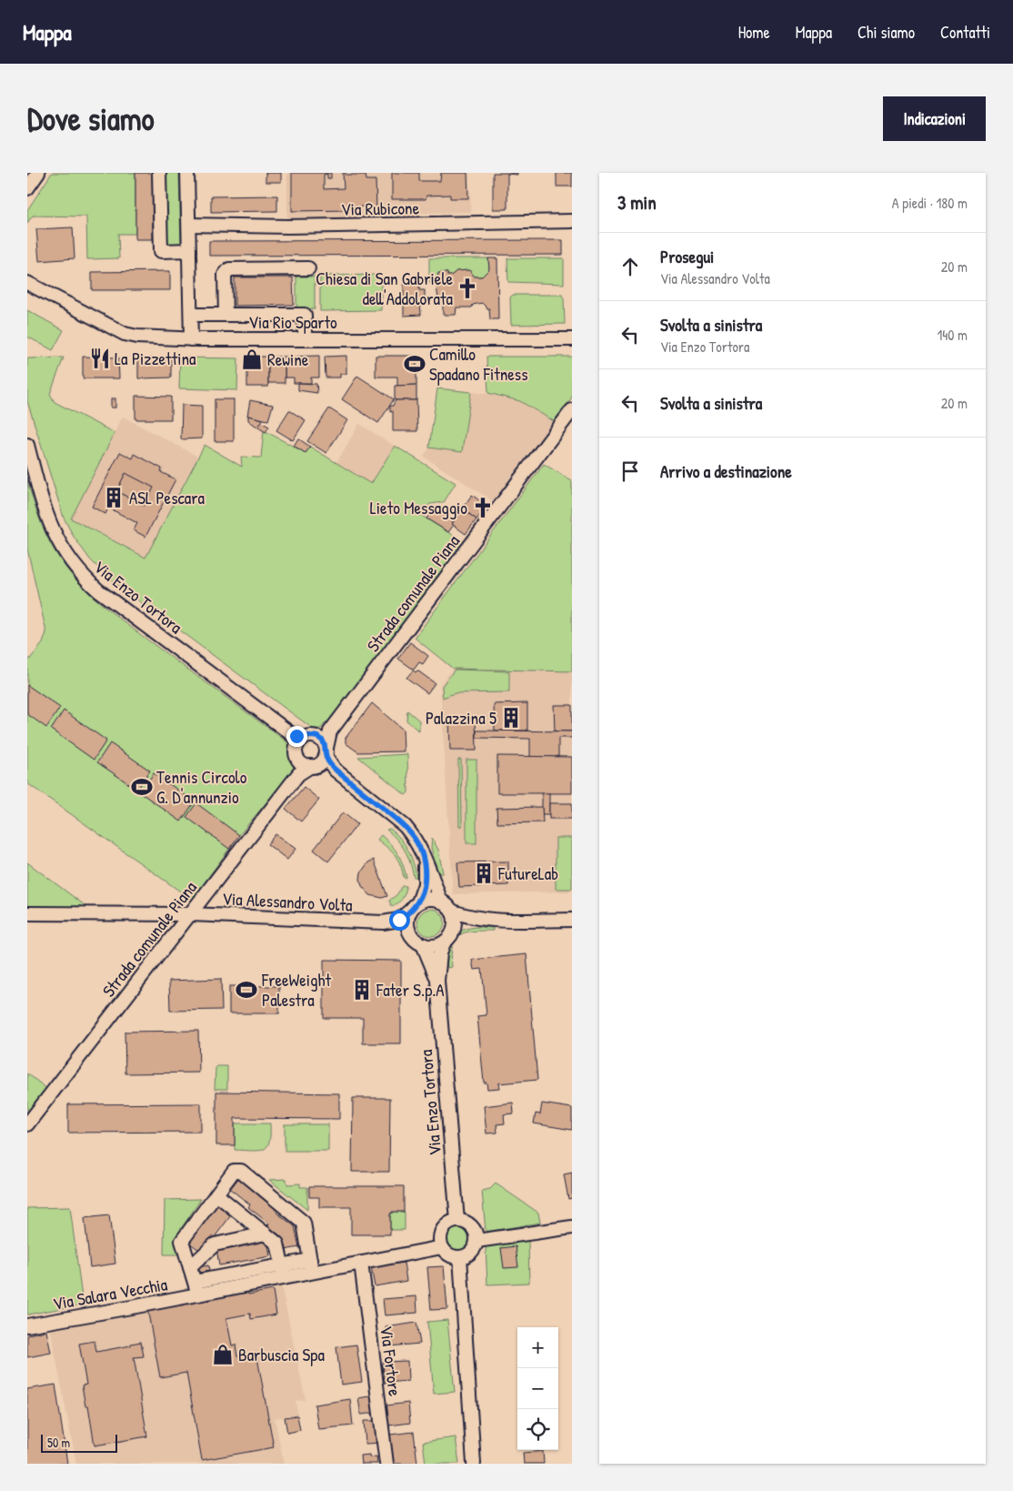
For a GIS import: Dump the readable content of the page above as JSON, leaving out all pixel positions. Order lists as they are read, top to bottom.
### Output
{
  "streets": {
    "street": [
      "Via Rubicone",
      "Via Rio Sparto",
      "Strada comunale Piana",
      "Via Enzo Tortora",
      "Via Alessandro Volta",
      "Via Salara Vecchia",
      "Via Fortore"
    ]
  },
  "crossings": [
    ["Strada comunale Piana", "Via Enzo Tortora"],
    ["Strada comunale Piana", "Via Alessandro Volta"],
    ["Via Enzo Tortora", "Via Alessandro Volta"],
    ["Via Enzo Tortora", "Via Salara Vecchia"],
    ["Via Salara Vecchia", "Via Fortore"]
  ],
  "places": {
    "church": ["Chiesa di San Gabriele dell'Addolorata", "Lieto Messaggio"],
    "restaurant": ["La Pizzettina"],
    "shop": ["Rewine", "Barbuscia Spa"],
    "sports": ["Camillo Spadano Fitness", "Tennis Circolo G. D'annunzio", "FreeWeight Palestra"],
    "building": [
      "ASL Pescara",
      "Palazzina 5",
      "FutureLab",
      "Fater S.p.A"
    ]
  },
  "scale_bar": "50 m",
  "page": {
    "header": "Mappa",
    "nav": [
      "Home",
      "Mappa",
      "Chi siamo",
      "Contatti"
    ],
    "buttons": "Indicazioni",
    "title": "Dove siamo",
    "heading": ["3 min", "A piedi · 180 m"],
    "list": [
      ["Prosegui", "Via Alessandro Volta", "20 m"],
      ["Svolta a sinistra", "Via Enzo Tortora", "140 m"],
      ["Svolta a sinistra", "20 m"],
      "Arrivo a destinazione"
    ],
    "map_buttons": ["+", "−"],
    "scale": "50 m"
  }
}
